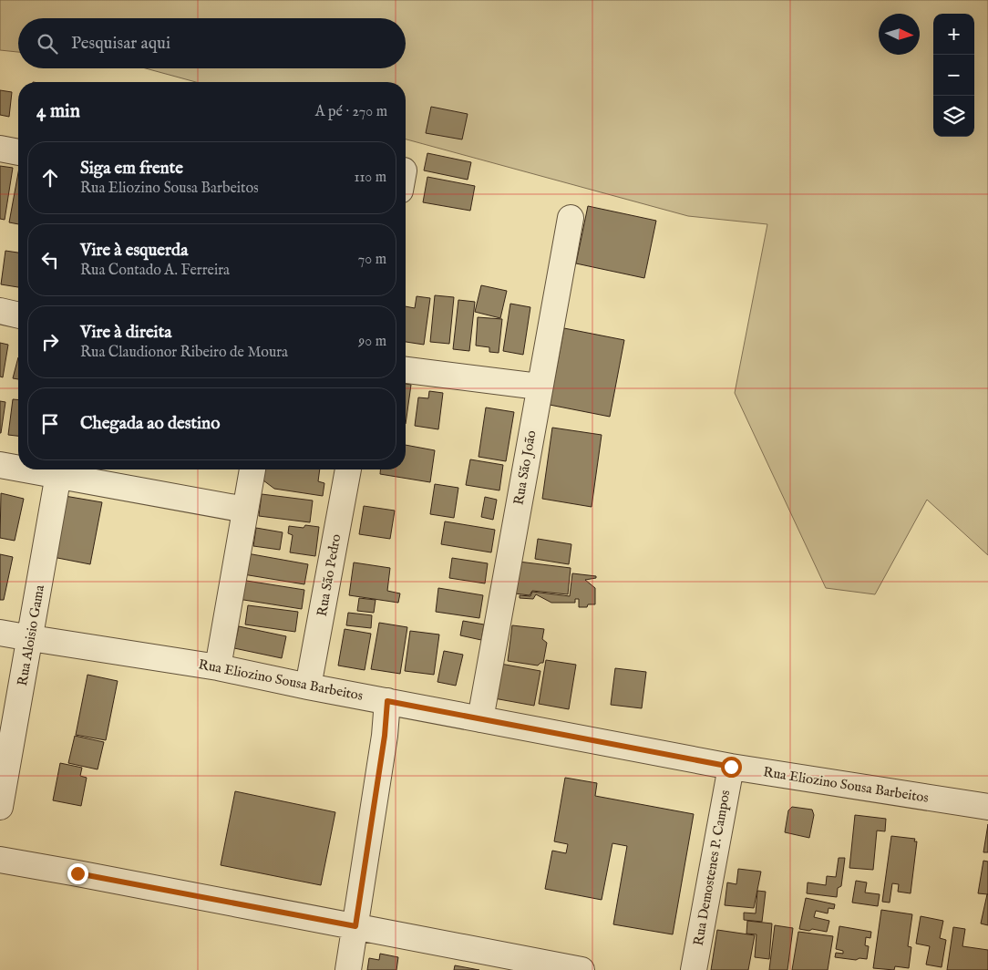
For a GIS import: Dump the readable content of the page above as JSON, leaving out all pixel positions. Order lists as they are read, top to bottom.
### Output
{
  "streets": {
    "street": [
      "Rua São João",
      "Rua São Pedro",
      "Rua Aloisio Gama",
      "Rua Eliozino Sousa Barbeitos",
      "Rua Demostenes P. Campos"
    ]
  },
  "crossings": [
    ["Rua São João", "Rua Eliozino Sousa Barbeitos"],
    ["Rua São Pedro", "Rua Eliozino Sousa Barbeitos"],
    ["Rua Aloisio Gama", "Rua Eliozino Sousa Barbeitos"],
    ["Rua Eliozino Sousa Barbeitos", "Rua Demostenes P. Campos"]
  ],
  "north": "right",
  "page": {
    "map_buttons": ["+", "−"],
    "search": "Pesquisar aqui",
    "heading": ["4 min", "A pé · 270 m"],
    "list": [
      ["Siga em frente", "Rua Eliozino Sousa Barbeitos", "110 m"],
      ["Vire à esquerda", "Rua Contado A. Ferreira", "70 m"],
      ["Vire à direita", "Rua Claudionor Ribeiro de Moura", "90 m"],
      "Chegada ao destino"
    ]
  }
}
